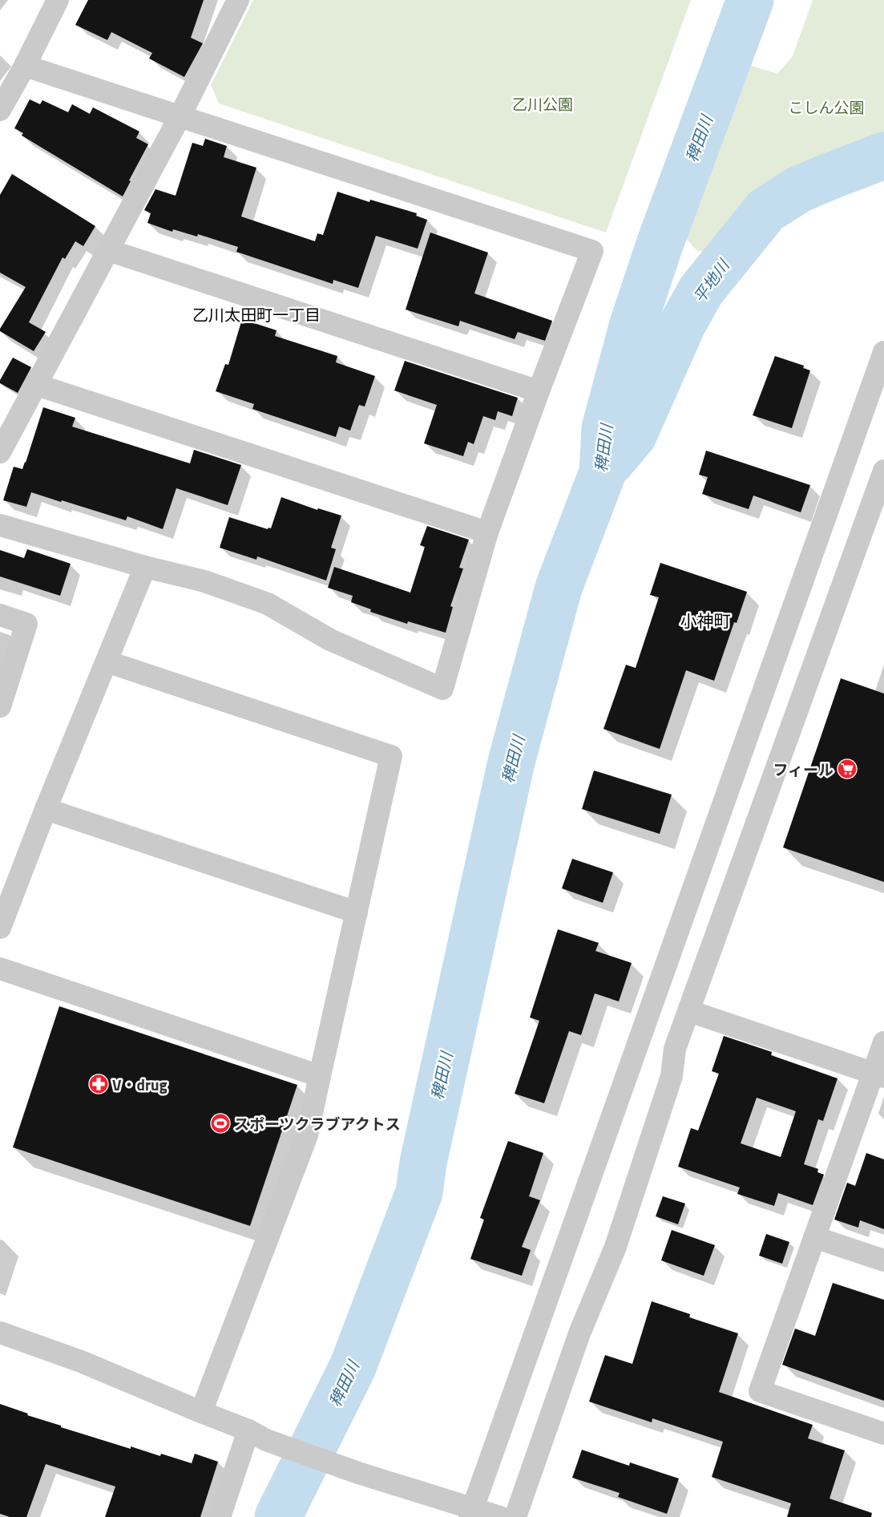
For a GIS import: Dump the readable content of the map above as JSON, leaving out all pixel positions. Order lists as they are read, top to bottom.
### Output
{
  "districts": ["乙川太田町一丁目", "小神町"],
  "water": ["稗田川", "平地川"],
  "parks": ["乙川公園", "こしん公園"],
  "places": {
    "supermarket": ["フィール"],
    "pharmacy": ["V・drug"],
    "sports": ["スポーツクラブアクトス"]
  }
}
